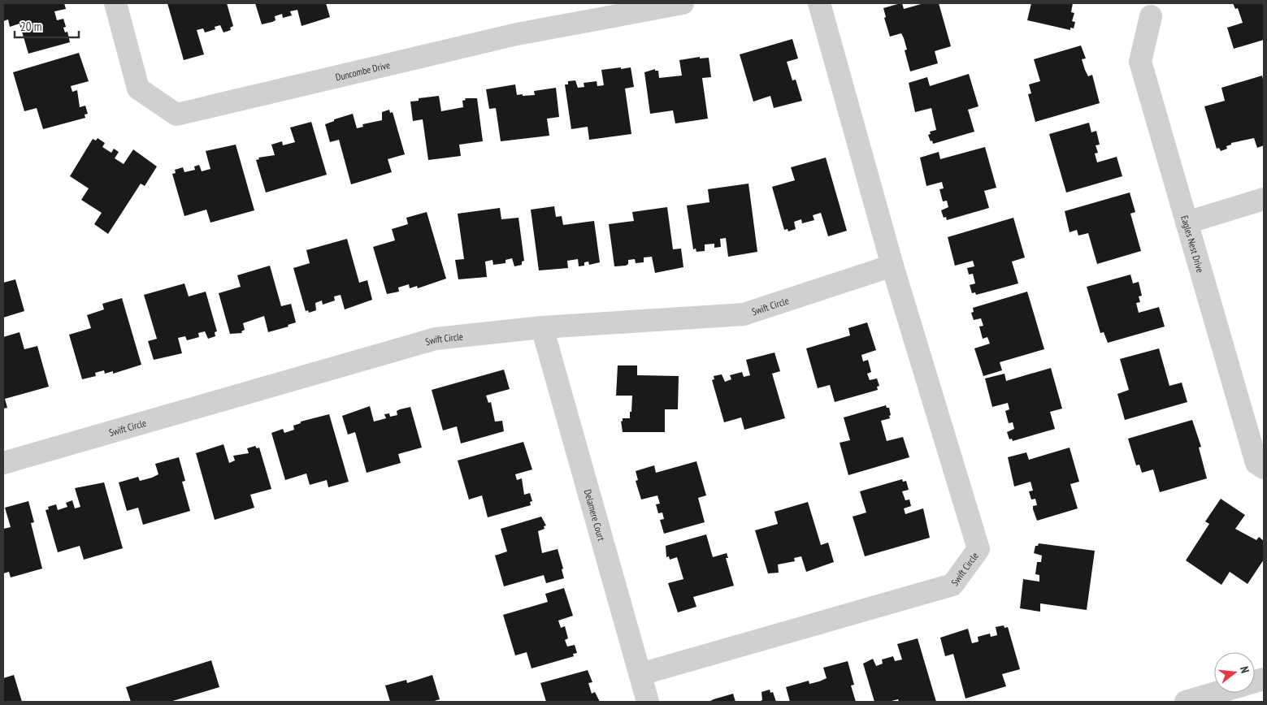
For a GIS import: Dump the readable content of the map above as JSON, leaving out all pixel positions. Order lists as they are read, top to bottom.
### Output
{
  "streets": {
    "street": [
      "Duncombe Drive",
      "Eagles Nest Drive",
      "Swift Circle",
      "Delamere Court"
    ]
  },
  "crossings": [
    ["Swift Circle", "Delamere Court"]
  ],
  "scale_bar": "20 m",
  "north": "right"
}
